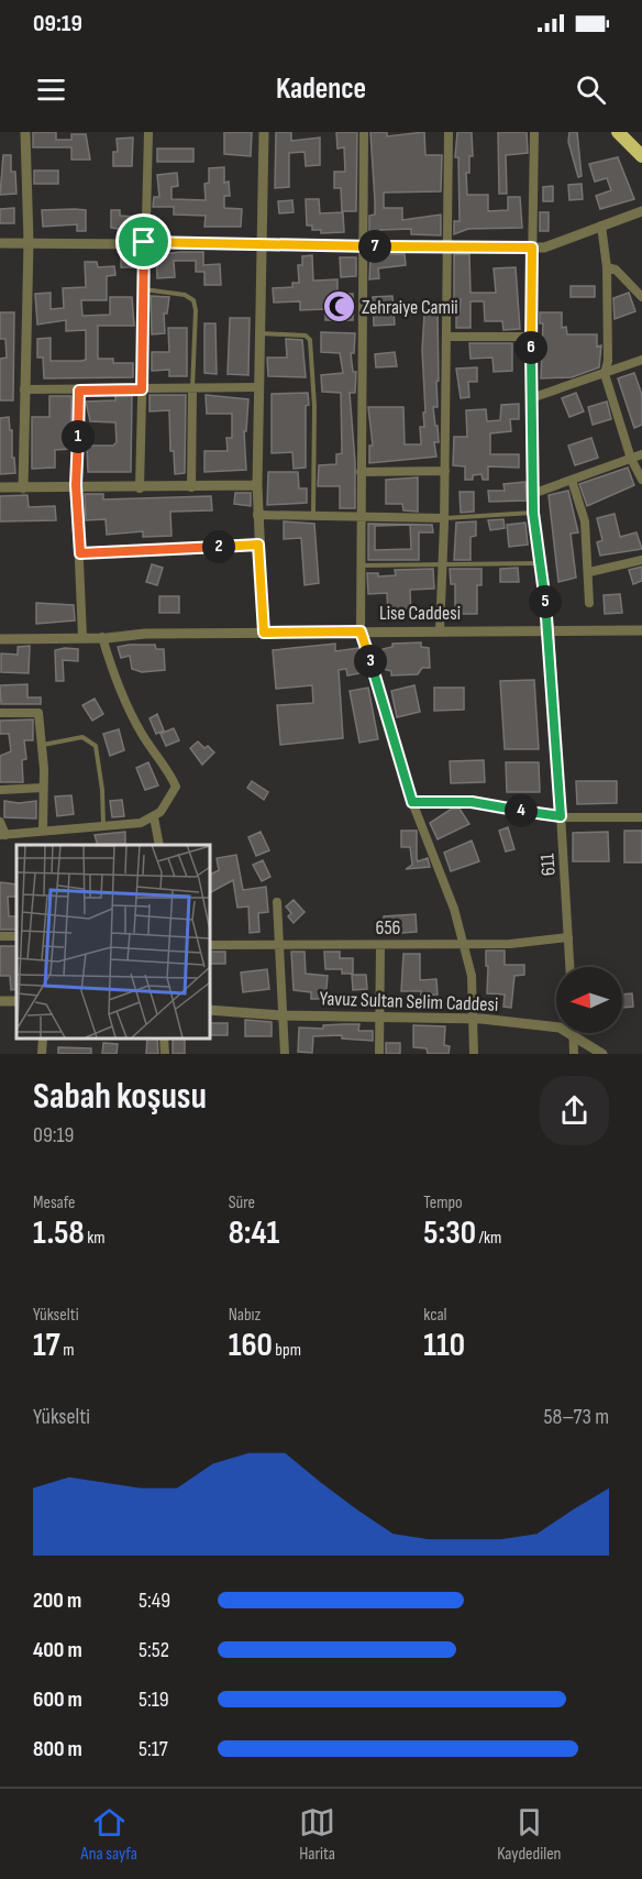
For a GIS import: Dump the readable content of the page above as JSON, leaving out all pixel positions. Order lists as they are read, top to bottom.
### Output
{
  "streets": {
    "street": [
      "Lise Caddesi",
      "611",
      "656",
      "Yavuz Sultan Selim Caddesi"
    ]
  },
  "crossings": [
    ["Lise Caddesi", "611"],
    ["611", "656"]
  ],
  "places": {
    "mosque": ["Zehraiye Camii"]
  },
  "north": "left",
  "page": {
    "status": "09:19",
    "header": "Kadence",
    "pins": [
      "7",
      "6",
      "1",
      "2",
      "5",
      "3",
      "4"
    ],
    "heading": ["Sabah koşusu", "09:19"],
    "stats": [
      ["Mesafe", "1.58 km"],
      ["Süre", "8:41"],
      ["Tempo", "5:30 /km"],
      ["Yükselti", "17 m"],
      ["Nabız", "160 bpm"],
      ["kcal", "110"]
    ],
    "chart": ["Yükselti", "58–73 m"],
    "list": [
      {
        "name": "200 m",
        "note": "5:49"
      },
      {
        "name": "400 m",
        "note": "5:52"
      },
      {
        "name": "600 m",
        "note": "5:19"
      },
      {
        "name": "800 m",
        "note": "5:17"
      }
    ],
    "tabs": ["Ana sayfa", "Harita", "Kaydedilen"]
  }
}
